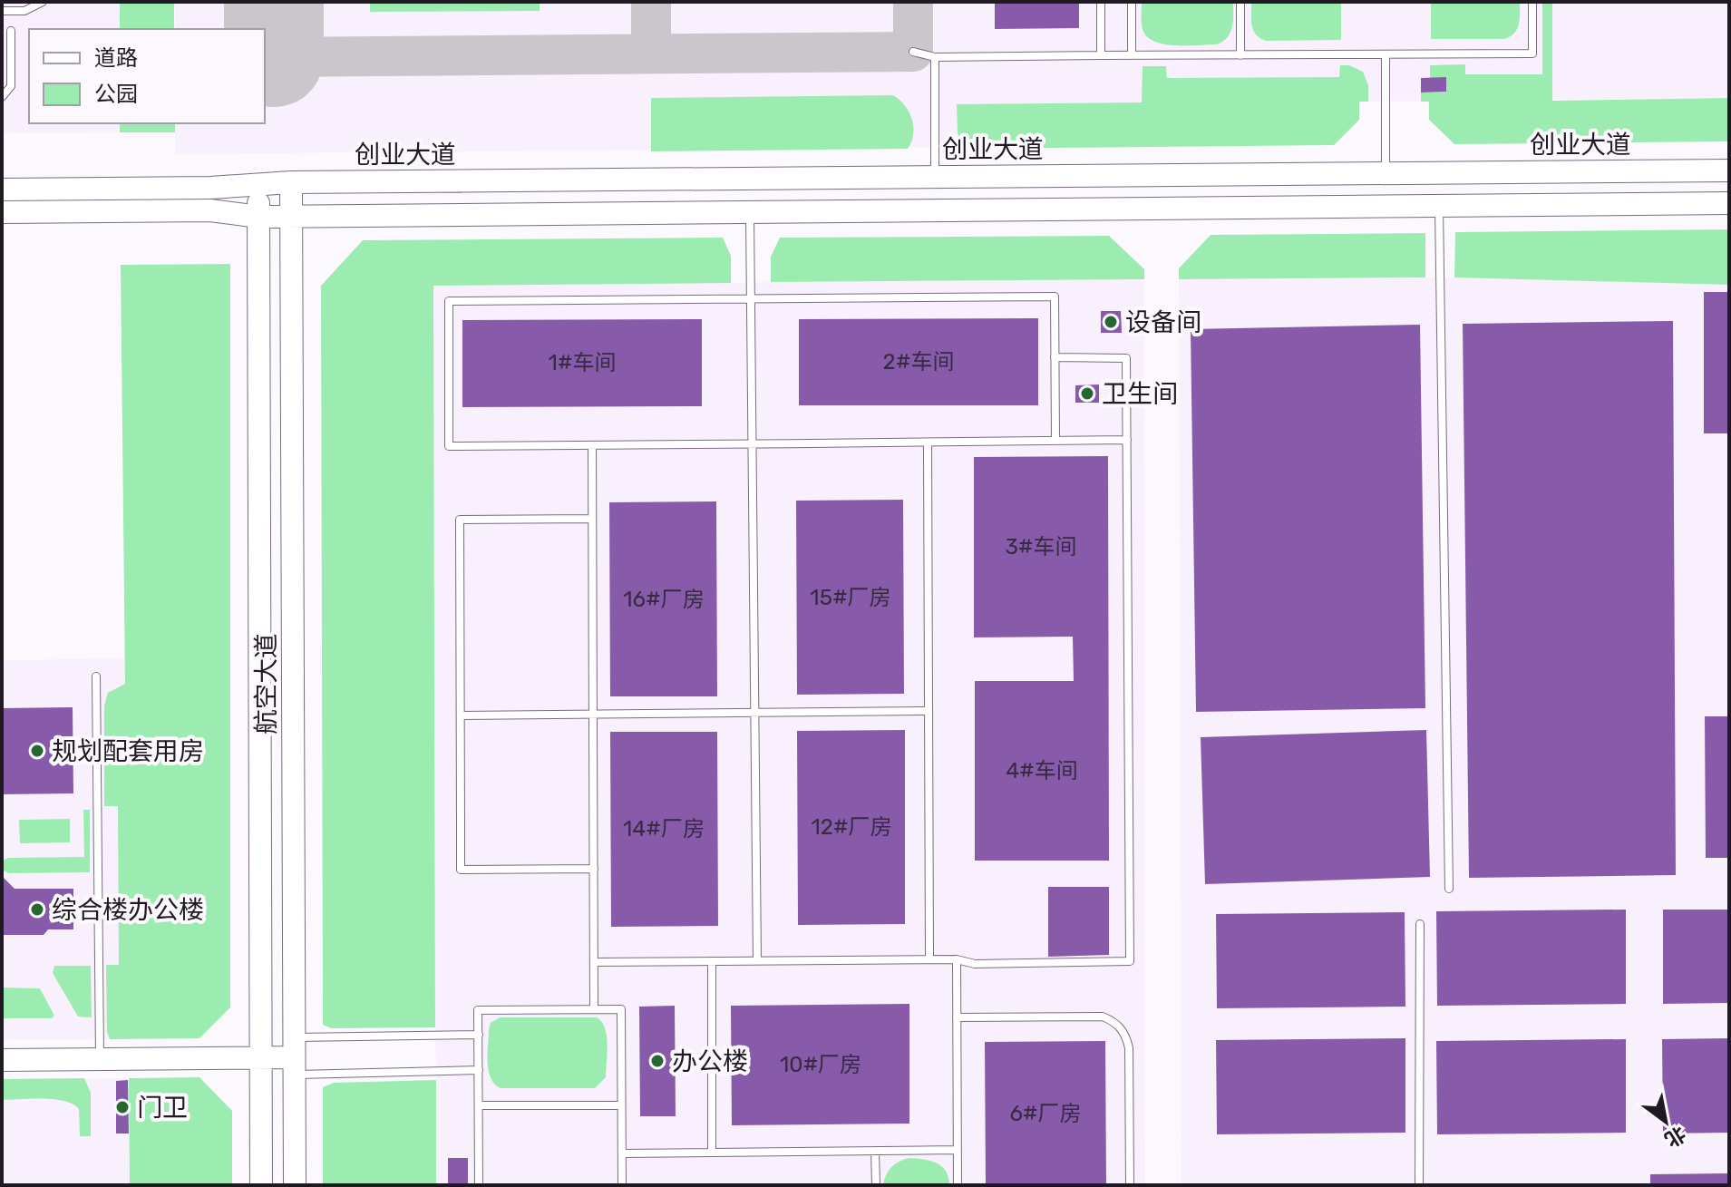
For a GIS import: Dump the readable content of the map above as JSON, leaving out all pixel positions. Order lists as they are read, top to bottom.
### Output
{
  "streets": {
    "main road": ["创业大道", "航空大道"]
  },
  "crossings": [
    ["创业大道", "航空大道"]
  ],
  "places": [
    "设备间",
    "卫生间",
    "规划配套用房",
    "综合楼办公楼",
    "办公楼",
    "门卫"
  ],
  "house_numbers": [
    "2#车间",
    "1#车间",
    "3#车间",
    "15#厂房",
    "16#厂房",
    "4#车间",
    "12#厂房",
    "14#厂房",
    "10#厂房",
    "6#厂房"
  ],
  "legend": ["道路", "公园"],
  "north": "bottom right"
}
